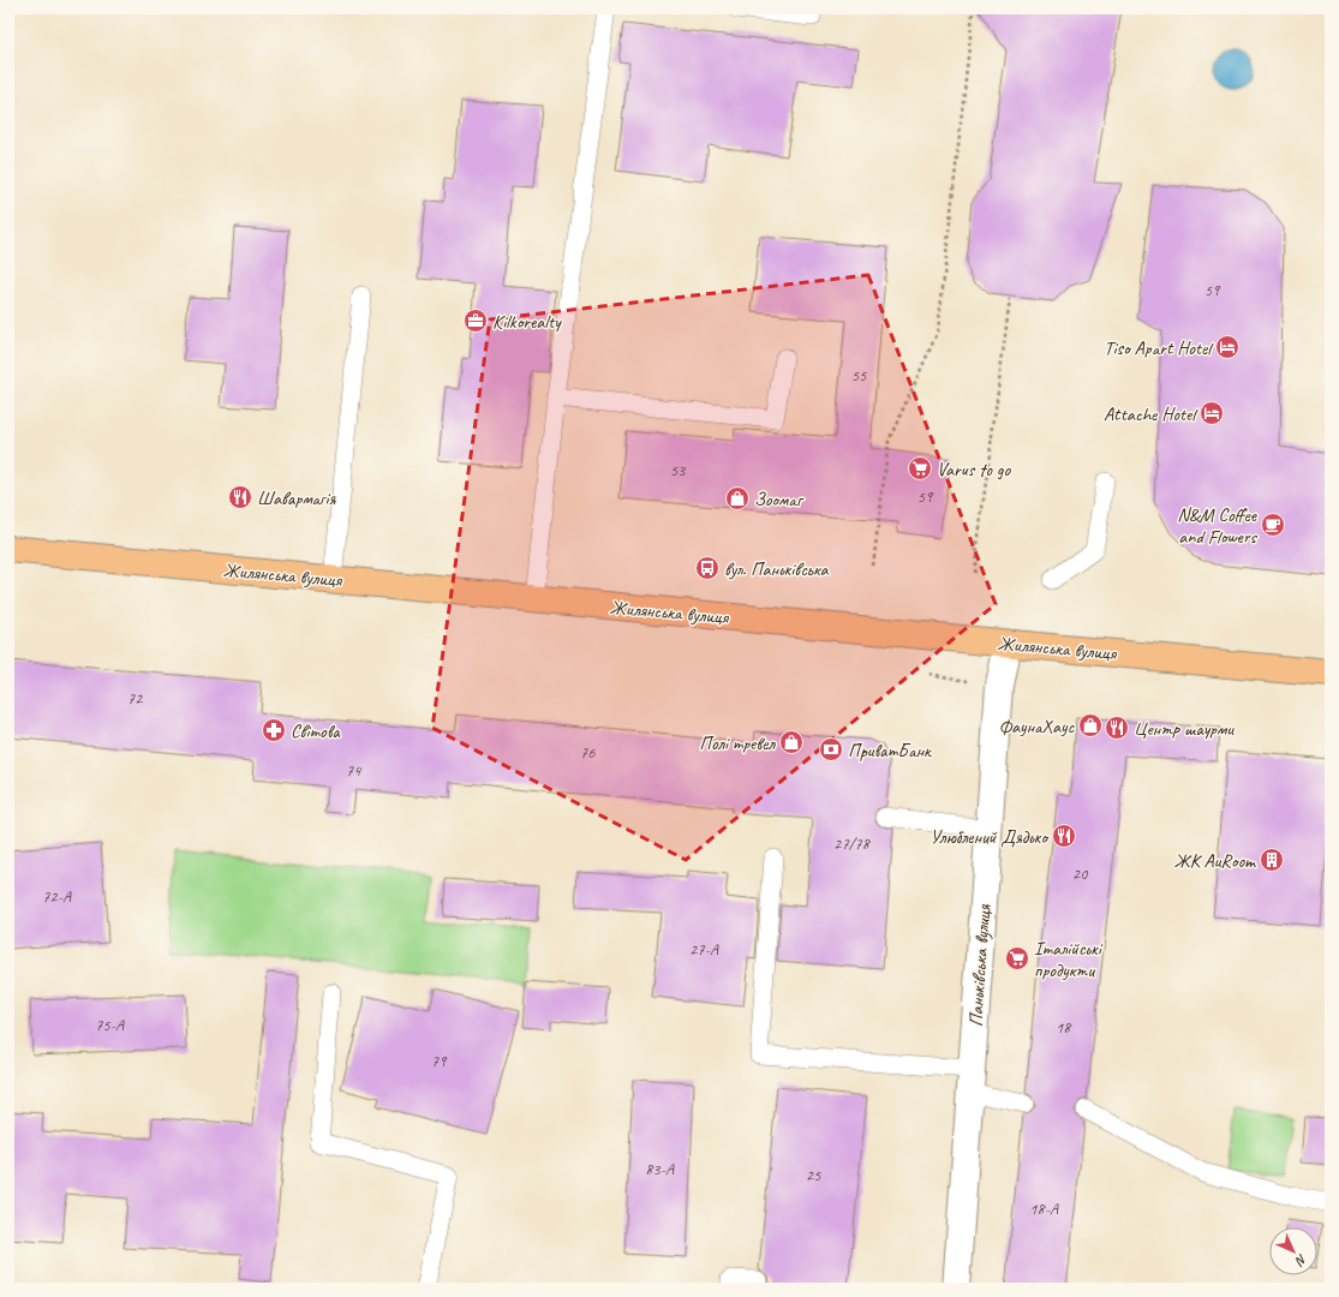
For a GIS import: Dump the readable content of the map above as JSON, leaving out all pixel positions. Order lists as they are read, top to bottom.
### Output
{
  "streets": {
    "main road": ["Жилянська вулиця"],
    "street": ["Паньківська вулиця"]
  },
  "crossings": [
    ["Жилянська вулиця", "Паньківська вулиця"]
  ],
  "places": {
    "office": ["Kilkorealty"],
    "hotel": ["Tiso Apart Hotel", "Attache Hotel"],
    "supermarket": ["Varus to go", "Італійські продукти"],
    "restaurant": ["Шавармагія", "Центр шаурми", "Улюблений Дядько"],
    "shop": ["Зоомаг", "ФаунаХаус", "Полі тревел"],
    "cafe": ["N&M Coffee and Flowers"],
    "bus stop": ["вул. Паньківська"],
    "pharmacy": ["Світова"],
    "bank": ["ПриватБанк"],
    "building": ["ЖК AuRoom"]
  },
  "house_numbers": [
    "59",
    "55",
    "53",
    "59",
    "72",
    "76",
    "74",
    "27/78",
    "20",
    "72-А",
    "27-А",
    "75-А",
    "18",
    "79",
    "83-А",
    "25",
    "18-А"
  ],
  "north": "bottom right"
}
